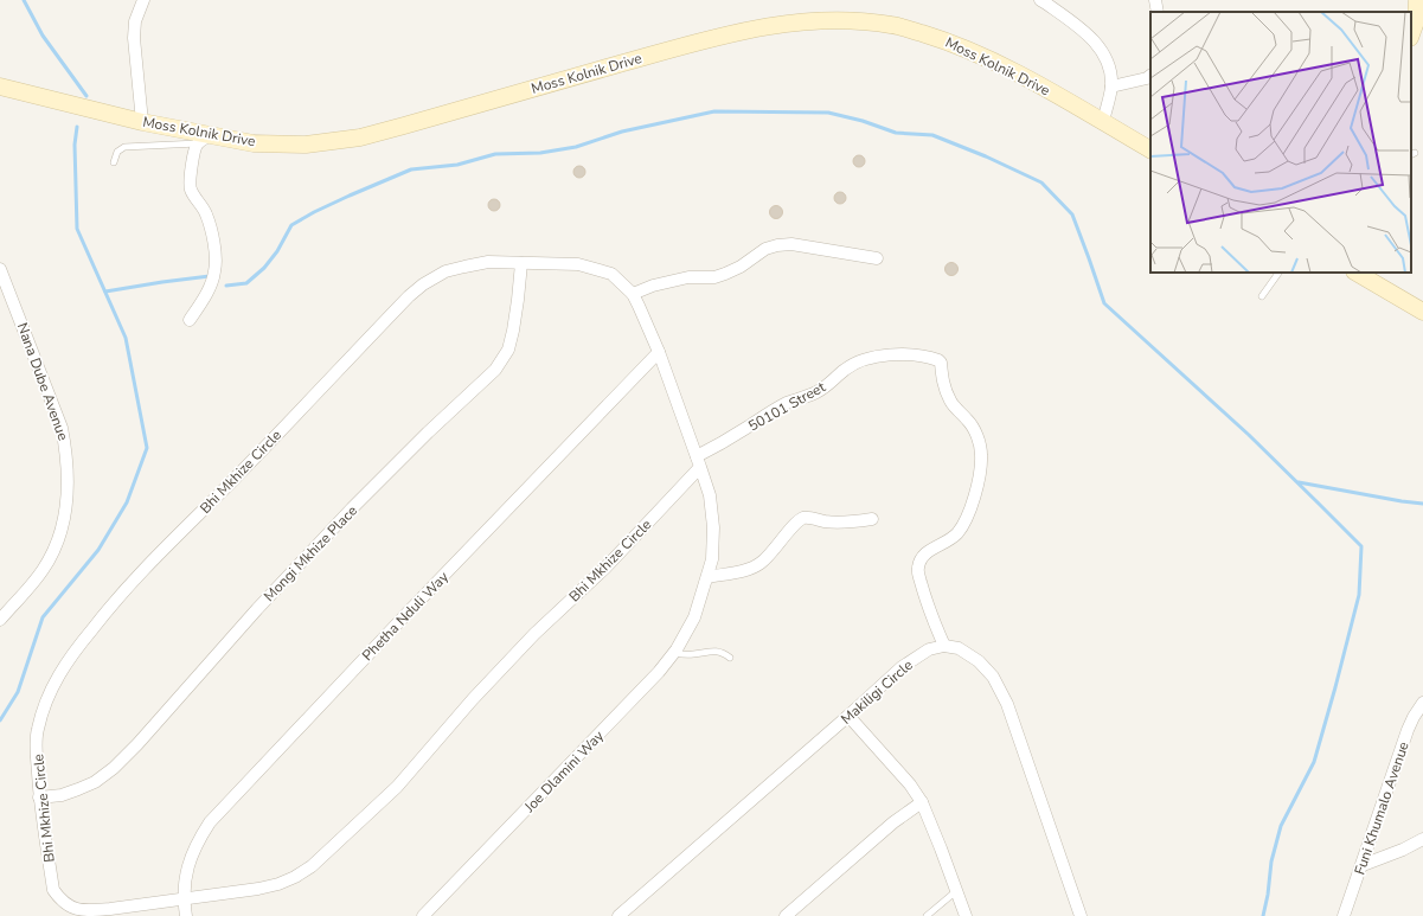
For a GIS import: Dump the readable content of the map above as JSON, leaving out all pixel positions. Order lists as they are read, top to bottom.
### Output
{
  "streets": {
    "main road": ["Moss Kolnik Drive"],
    "street": [
      "Nana Dube Avenue",
      "50101 Street",
      "Bhi Mkhize Circle",
      "Mongi Mkhize Place",
      "Phetha Nduli Way",
      "Makiligi Circle",
      "Joe Dlamini Way",
      "Funi Khumalo Avenue"
    ]
  },
  "crossings": [
    ["50101 Street", "Bhi Mkhize Circle"],
    ["50101 Street", "Makiligi Circle"],
    ["Bhi Mkhize Circle", "Mongi Mkhize Place"],
    ["Bhi Mkhize Circle", "Phetha Nduli Way"],
    ["Bhi Mkhize Circle", "Joe Dlamini Way"]
  ]
}
